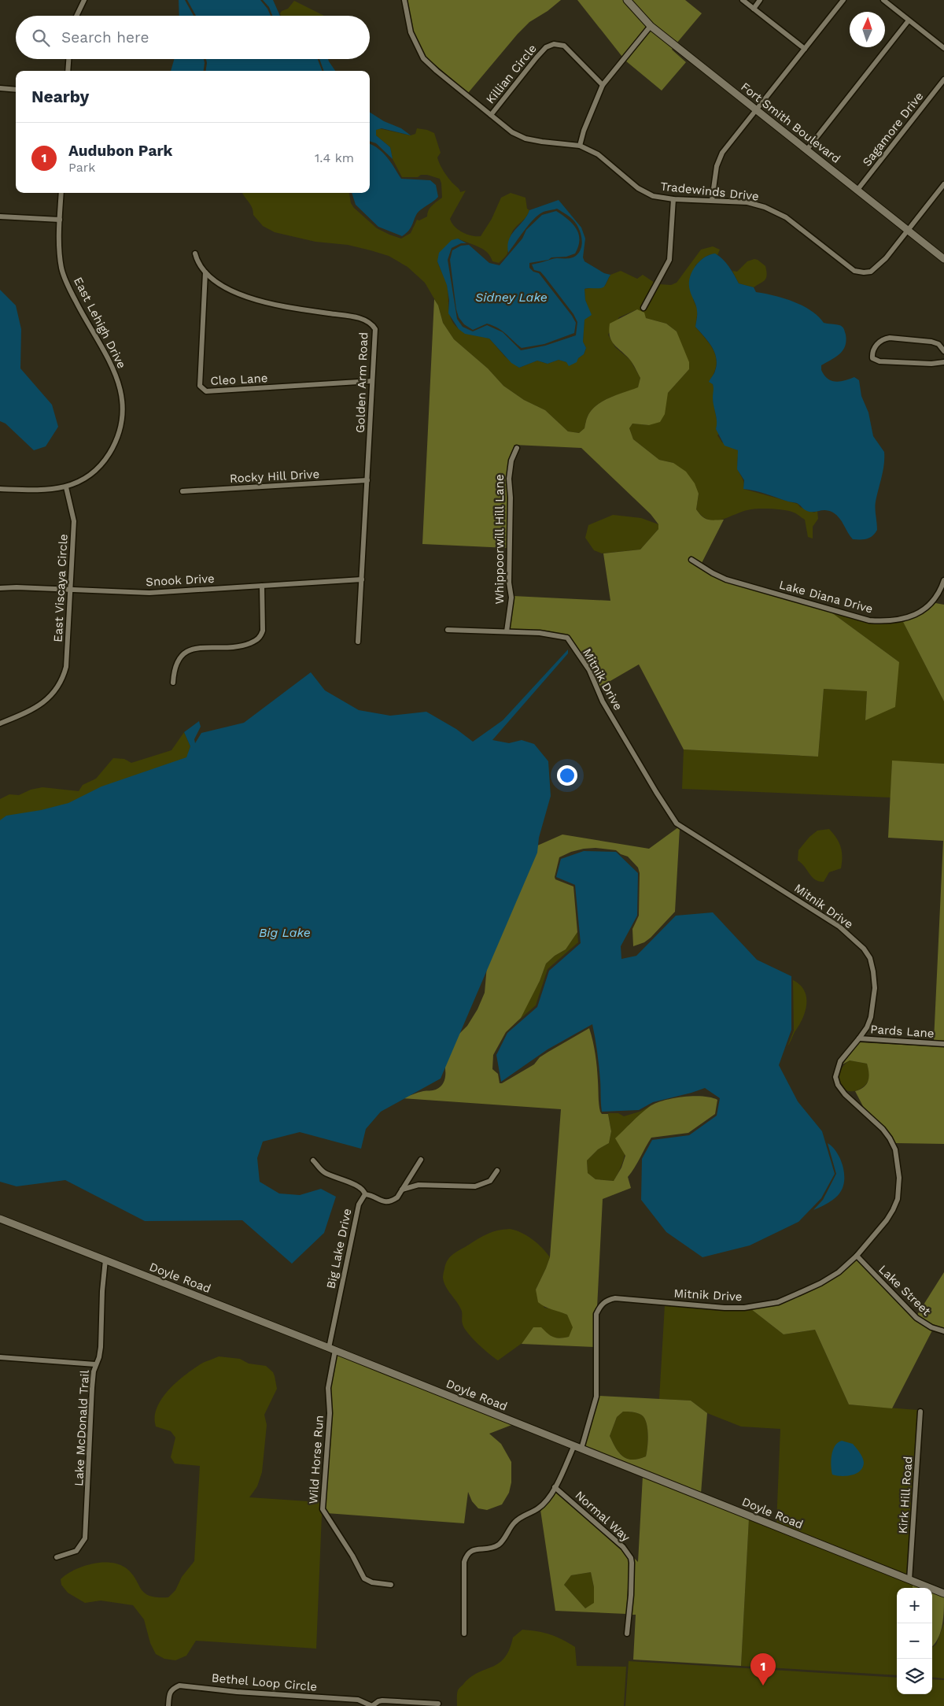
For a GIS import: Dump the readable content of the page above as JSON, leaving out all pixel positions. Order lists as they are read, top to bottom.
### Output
{
  "streets": {
    "main road": ["Fort Smith Boulevard", "Doyle Road"],
    "street": [
      "Killian Circle",
      "Sagamore Drive",
      "Tradewinds Drive",
      "East Lehigh Drive",
      "Cleo Lane",
      "Golden Arm Road",
      "Rocky Hill Drive",
      "Whippoorwill Hill Lane",
      "Snook Drive",
      "East Viscaya Circle",
      "Lake Diana Drive",
      "Mitnik Drive",
      "Pards Lane",
      "Big Lake Drive",
      "Lake Street",
      "Lake McDonald Trail",
      "Wild Horse Run",
      "Kirk Hill Road",
      "Normal Way",
      "Bethel Loop Circle"
    ]
  },
  "crossings": [
    ["Killian Circle", "Tradewinds Drive"],
    ["Fort Smith Boulevard", "Sagamore Drive"],
    ["Fort Smith Boulevard", "Tradewinds Drive"],
    ["East Lehigh Drive", "East Viscaya Circle"],
    ["Cleo Lane", "Golden Arm Road"],
    ["Golden Arm Road", "Rocky Hill Drive"],
    ["Golden Arm Road", "Snook Drive"],
    ["Whippoorwill Hill Lane", "Mitnik Drive"],
    ["Snook Drive", "East Viscaya Circle"],
    ["Mitnik Drive", "Pards Lane"],
    ["Mitnik Drive", "Doyle Road"],
    ["Mitnik Drive", "Lake Street"],
    ["Big Lake Drive", "Doyle Road"],
    ["Big Lake Drive", "Wild Horse Run"],
    ["Doyle Road", "Lake McDonald Trail"],
    ["Doyle Road", "Wild Horse Run"],
    ["Doyle Road", "Kirk Hill Road"]
  ],
  "water": ["Sidney Lake", "Big Lake"],
  "north": "top",
  "page": {
    "search": "Search here",
    "heading": "Nearby",
    "list": [
      {
        "mark": "1",
        "name": "Audubon Park",
        "note": "Park",
        "value": "1.4 km"
      }
    ],
    "map_buttons": ["+", "−"],
    "pins": "1"
  }
}
